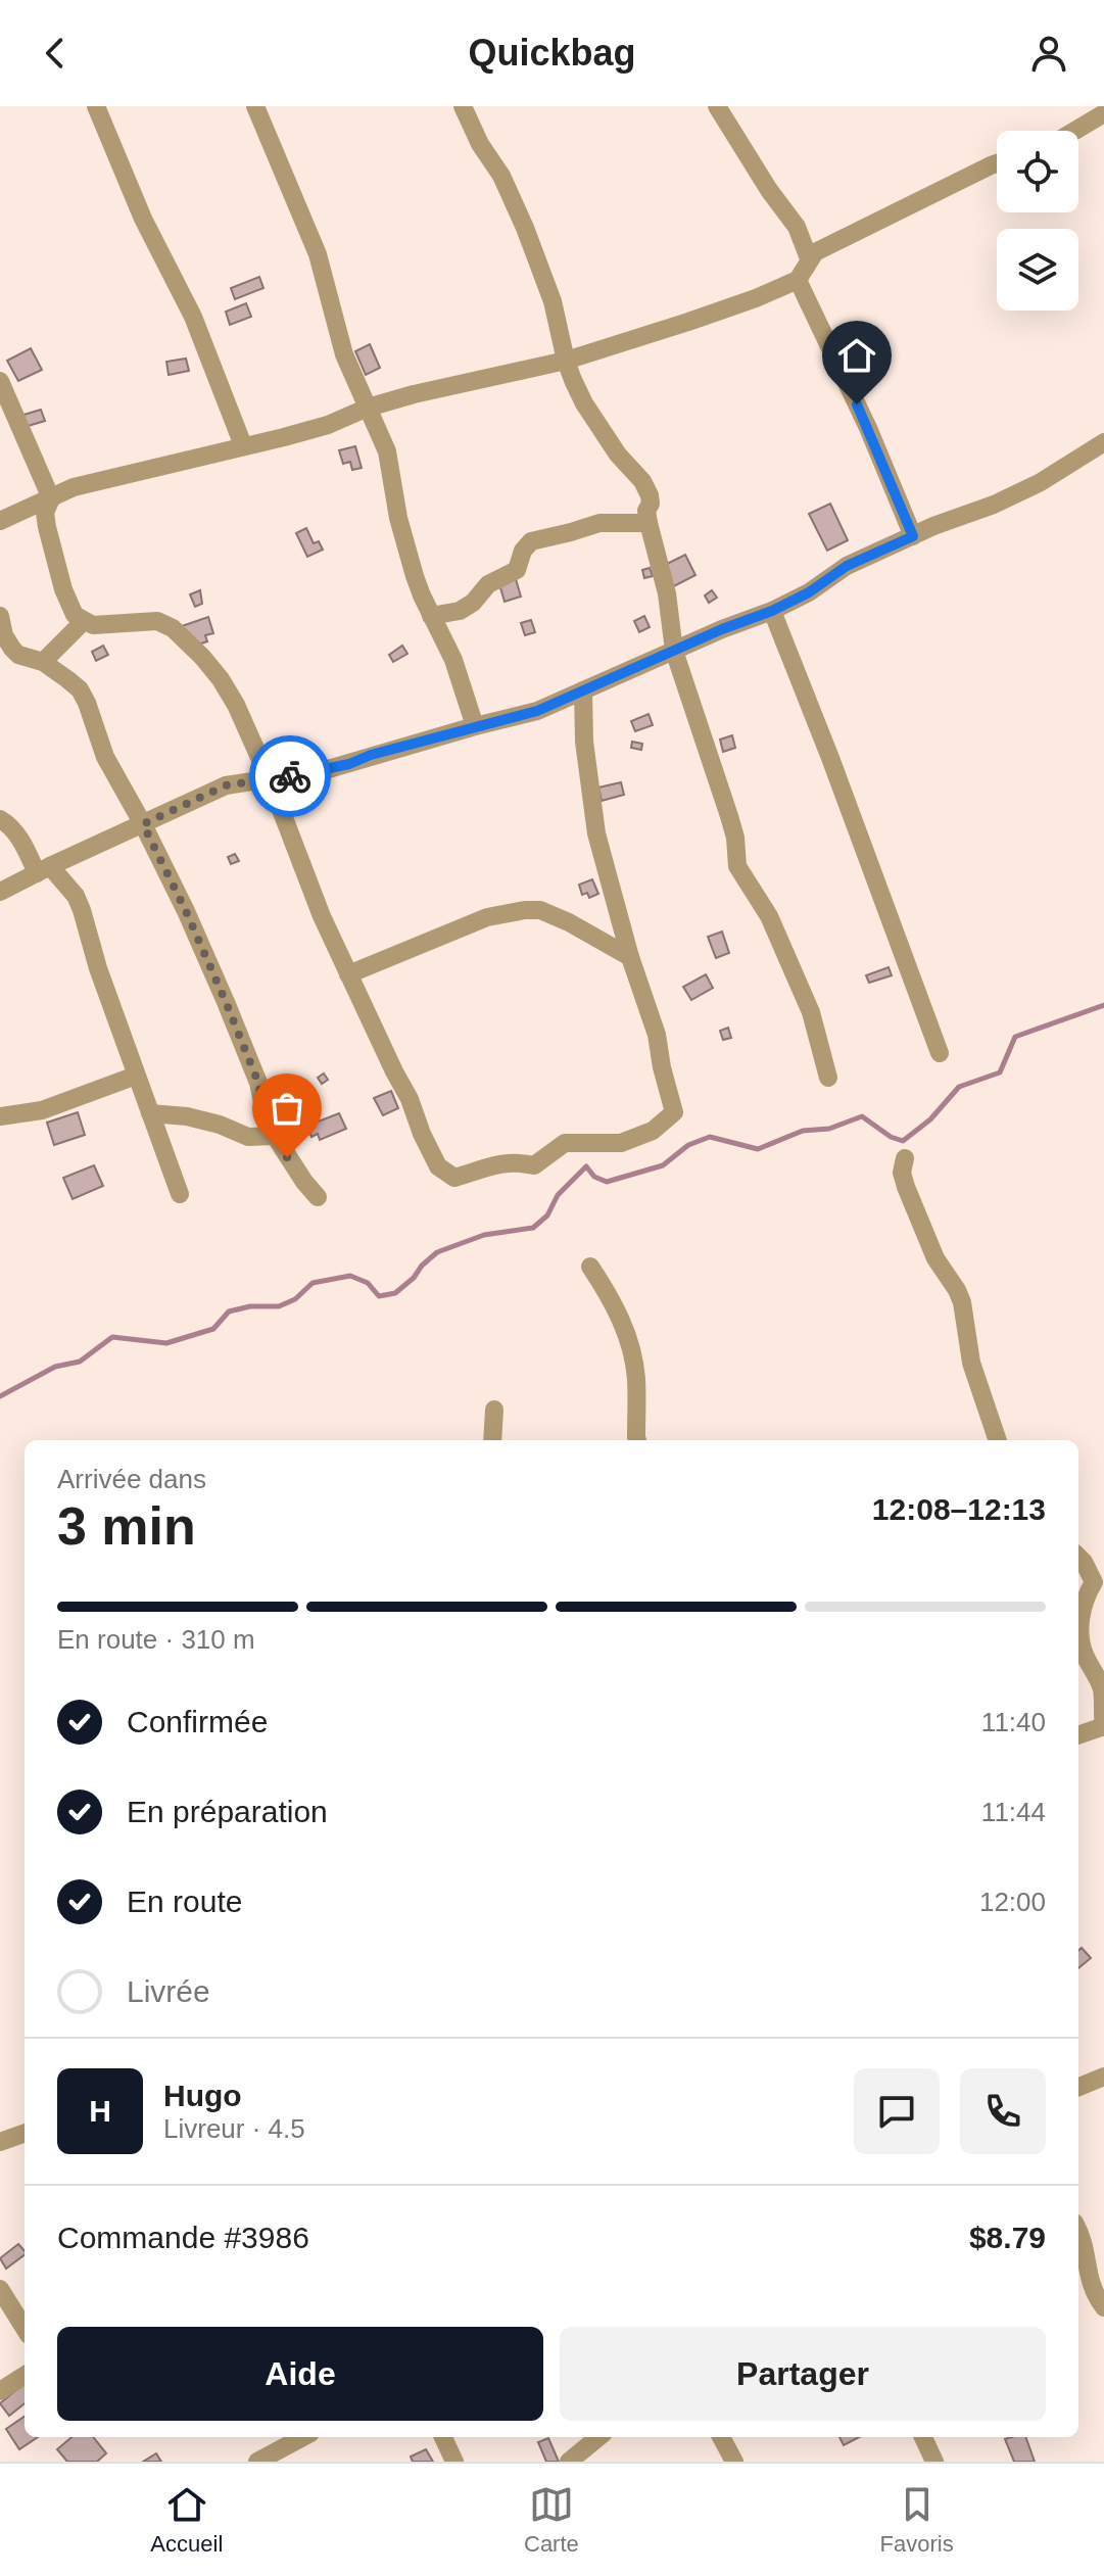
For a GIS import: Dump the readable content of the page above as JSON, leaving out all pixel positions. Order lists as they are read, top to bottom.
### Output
{
  "page": {
    "header": "Quickbag",
    "heading": ["3 min", "Arrivée dans", "12:08–12:13"],
    "panel": [
      "Hugo",
      "Livreur · 4.5",
      "Commande #3986",
      "$8.79"
    ],
    "bar": "En route · 310 m",
    "list": [
      ["Confirmée", "11:40"],
      ["En préparation", "11:44"],
      ["En route", "12:00"],
      "Livrée"
    ],
    "round": "H",
    "buttons": ["Aide", "Partager"],
    "tabs": ["Accueil", "Carte", "Favoris"]
  }
}
